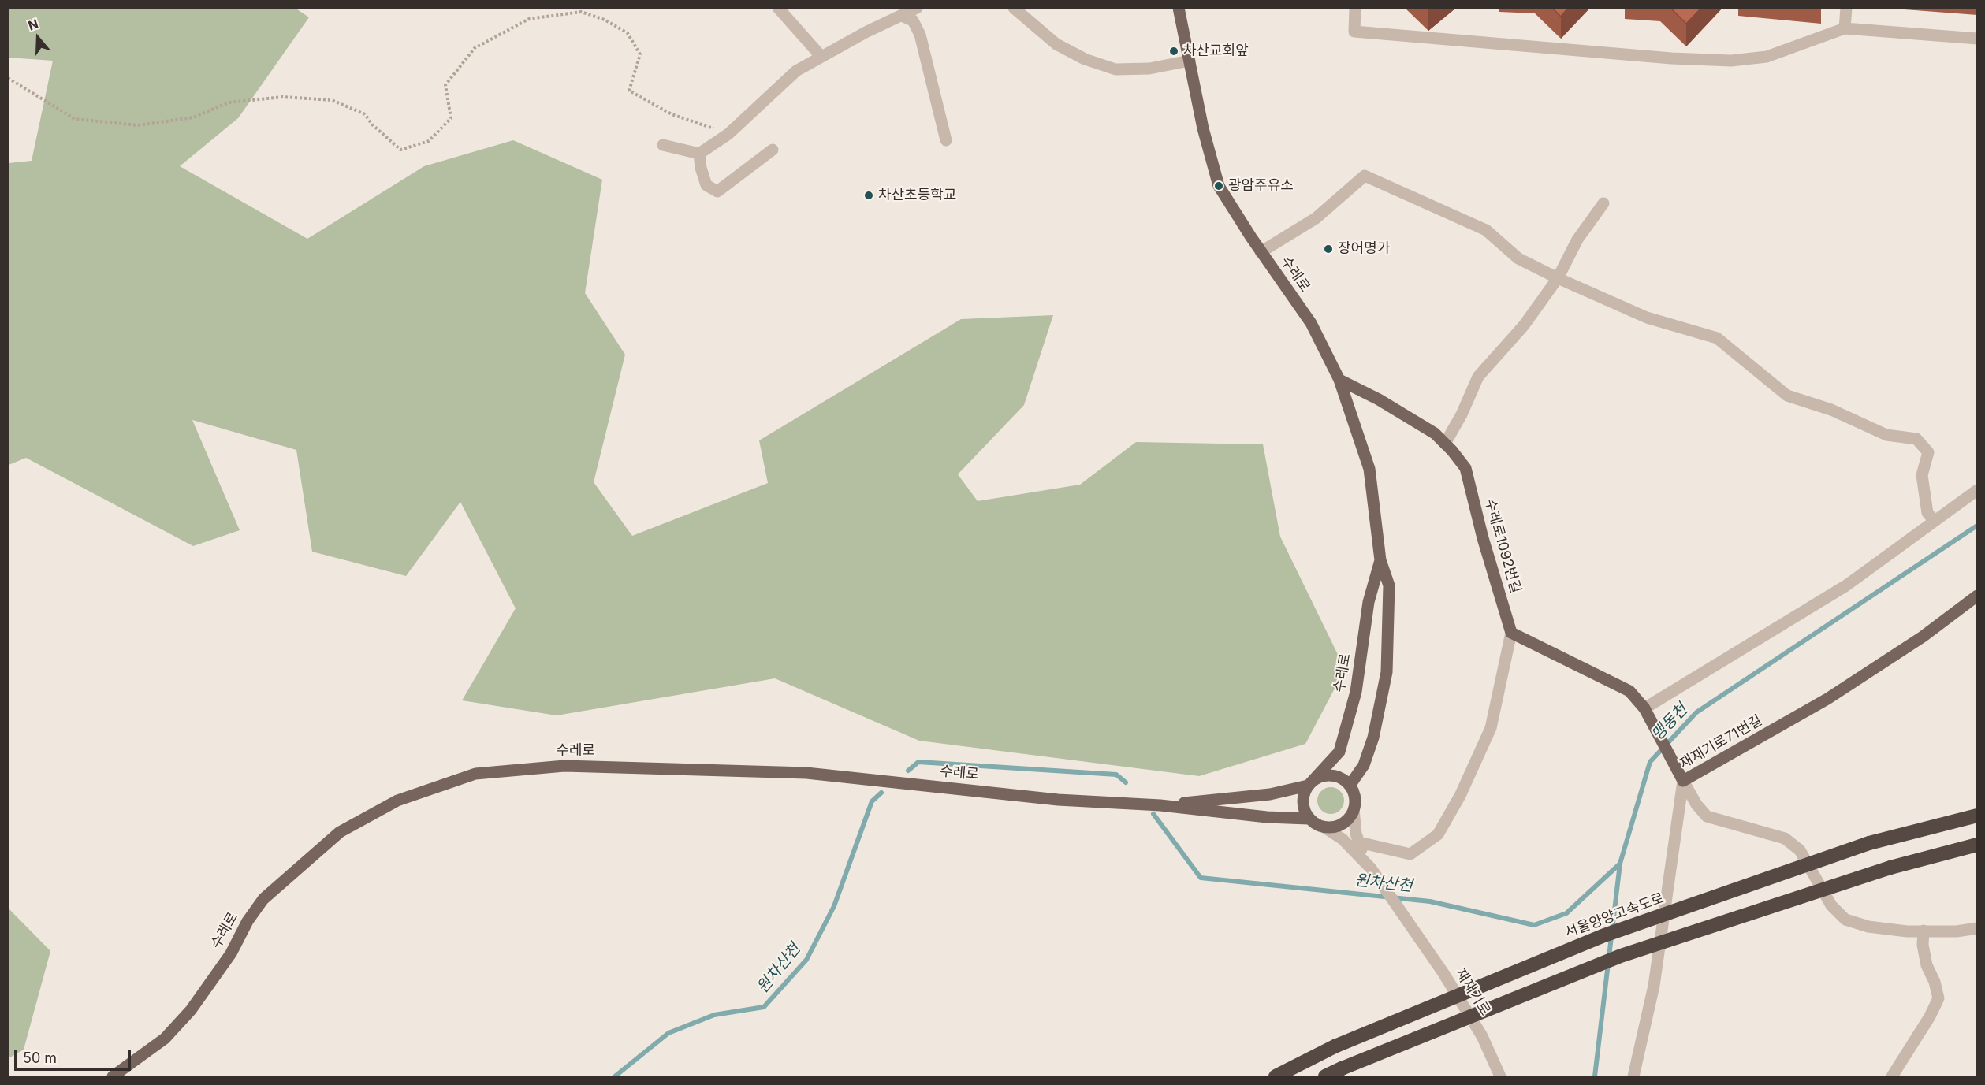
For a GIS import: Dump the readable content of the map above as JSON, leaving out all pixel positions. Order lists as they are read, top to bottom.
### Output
{
  "streets": {
    "highway": ["서울양양고속도로"],
    "main road": ["수레로", "수레로1092번길", "재재기로71번길"],
    "street": ["재재기로"]
  },
  "crossings": [
    ["수레로", "수레로1092번길"]
  ],
  "water": ["맹동천", "원차산천"],
  "places": [
    "차산교회앞",
    "광암주유소",
    "차산초등학교",
    "장어명가"
  ],
  "scale_bar": "50 m",
  "north": "top"
}
